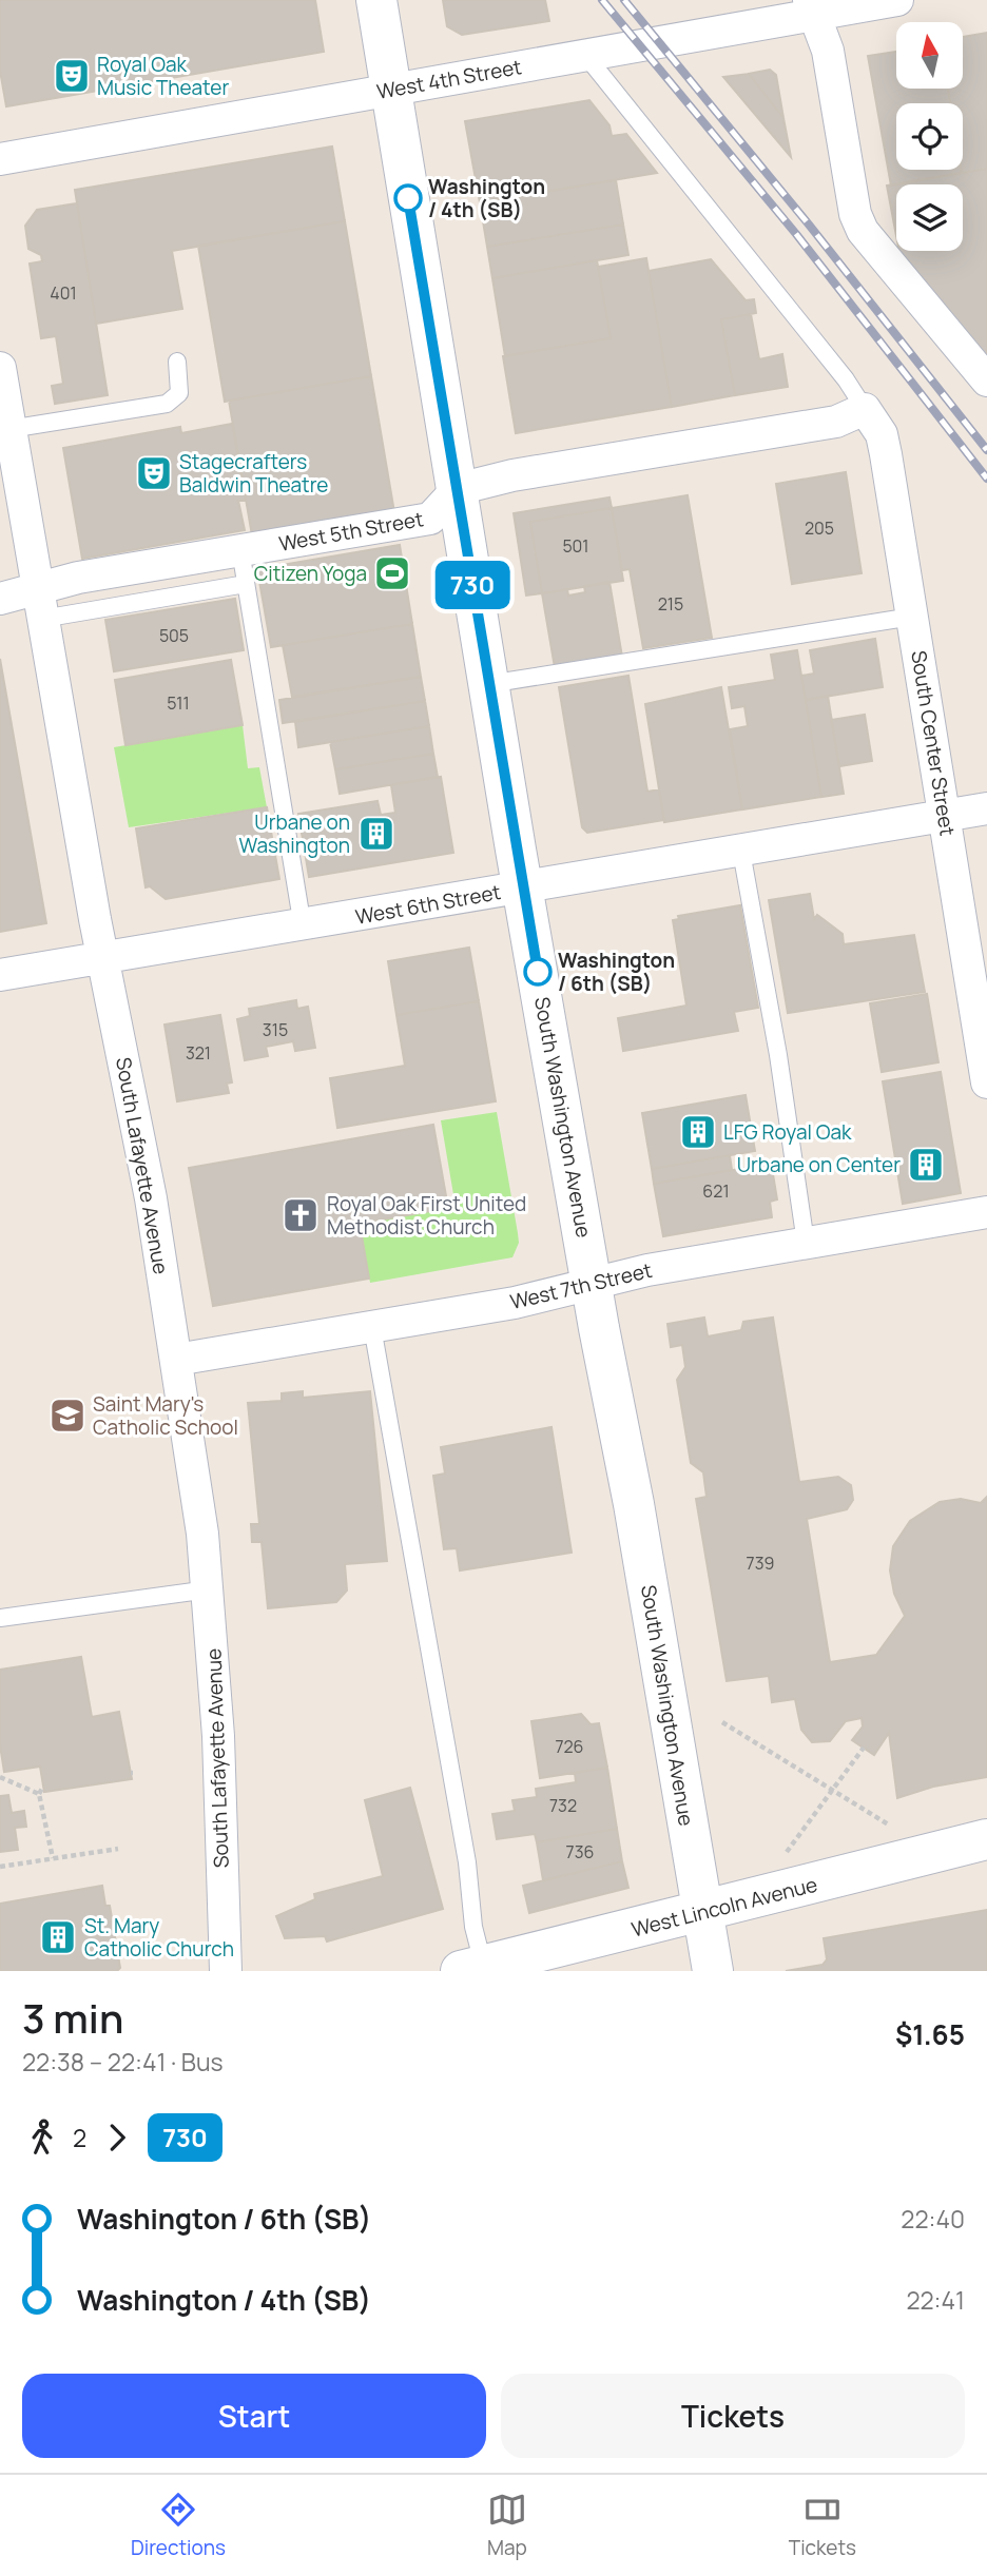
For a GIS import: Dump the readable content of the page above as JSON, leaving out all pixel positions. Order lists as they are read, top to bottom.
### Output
{
  "streets": {
    "main road": ["South Washington Avenue", "West Lincoln Avenue"],
    "street": [
      "West 4th Street",
      "West 5th Street",
      "South Center Street",
      "West 6th Street",
      "South Lafayette Avenue",
      "West 7th Street"
    ]
  },
  "crossings": [
    ["West 4th Street", "South Washington Avenue"],
    ["West 5th Street", "South Washington Avenue"],
    ["West 5th Street", "South Lafayette Avenue"],
    ["South Center Street", "West 6th Street"],
    ["West 6th Street", "South Washington Avenue"],
    ["West 6th Street", "South Lafayette Avenue"],
    ["South Washington Avenue", "West 7th Street"],
    ["South Washington Avenue", "West Lincoln Avenue"],
    ["South Lafayette Avenue", "West 7th Street"]
  ],
  "places": {
    "theatre": ["Royal Oak Music Theater", "Stagecrafters Baldwin Theatre"],
    "other": ["Washington / 4th (SB)", "Washington / 6th (SB)"],
    "sports": ["Citizen Yoga"],
    "building": [
      "Urbane on Washington",
      "LFG Royal Oak",
      "Urbane on Center",
      "St. Mary Catholic Church"
    ],
    "church": ["Royal Oak First United Methodist Church"],
    "school or university": ["Saint Mary's Catholic School"]
  },
  "lines": ["bus line 730"],
  "house_numbers": [
    "401",
    "205",
    "501",
    "215",
    "505",
    "511",
    "315",
    "321",
    "621",
    "739",
    "726",
    "732",
    "736"
  ],
  "north": "top",
  "page": {
    "on_map": "730",
    "heading": ["3 min", "22:38 – 22:41 · Bus", "$1.65"],
    "legs": ["2", "730"],
    "list": [
      {
        "name": "Washington / 6th (SB)",
        "value": "22:40"
      },
      {
        "name": "Washington / 4th (SB)",
        "value": "22:41"
      }
    ],
    "buttons": ["Start", "Tickets"],
    "tabs": ["Directions", "Map", "Tickets"]
  }
}
